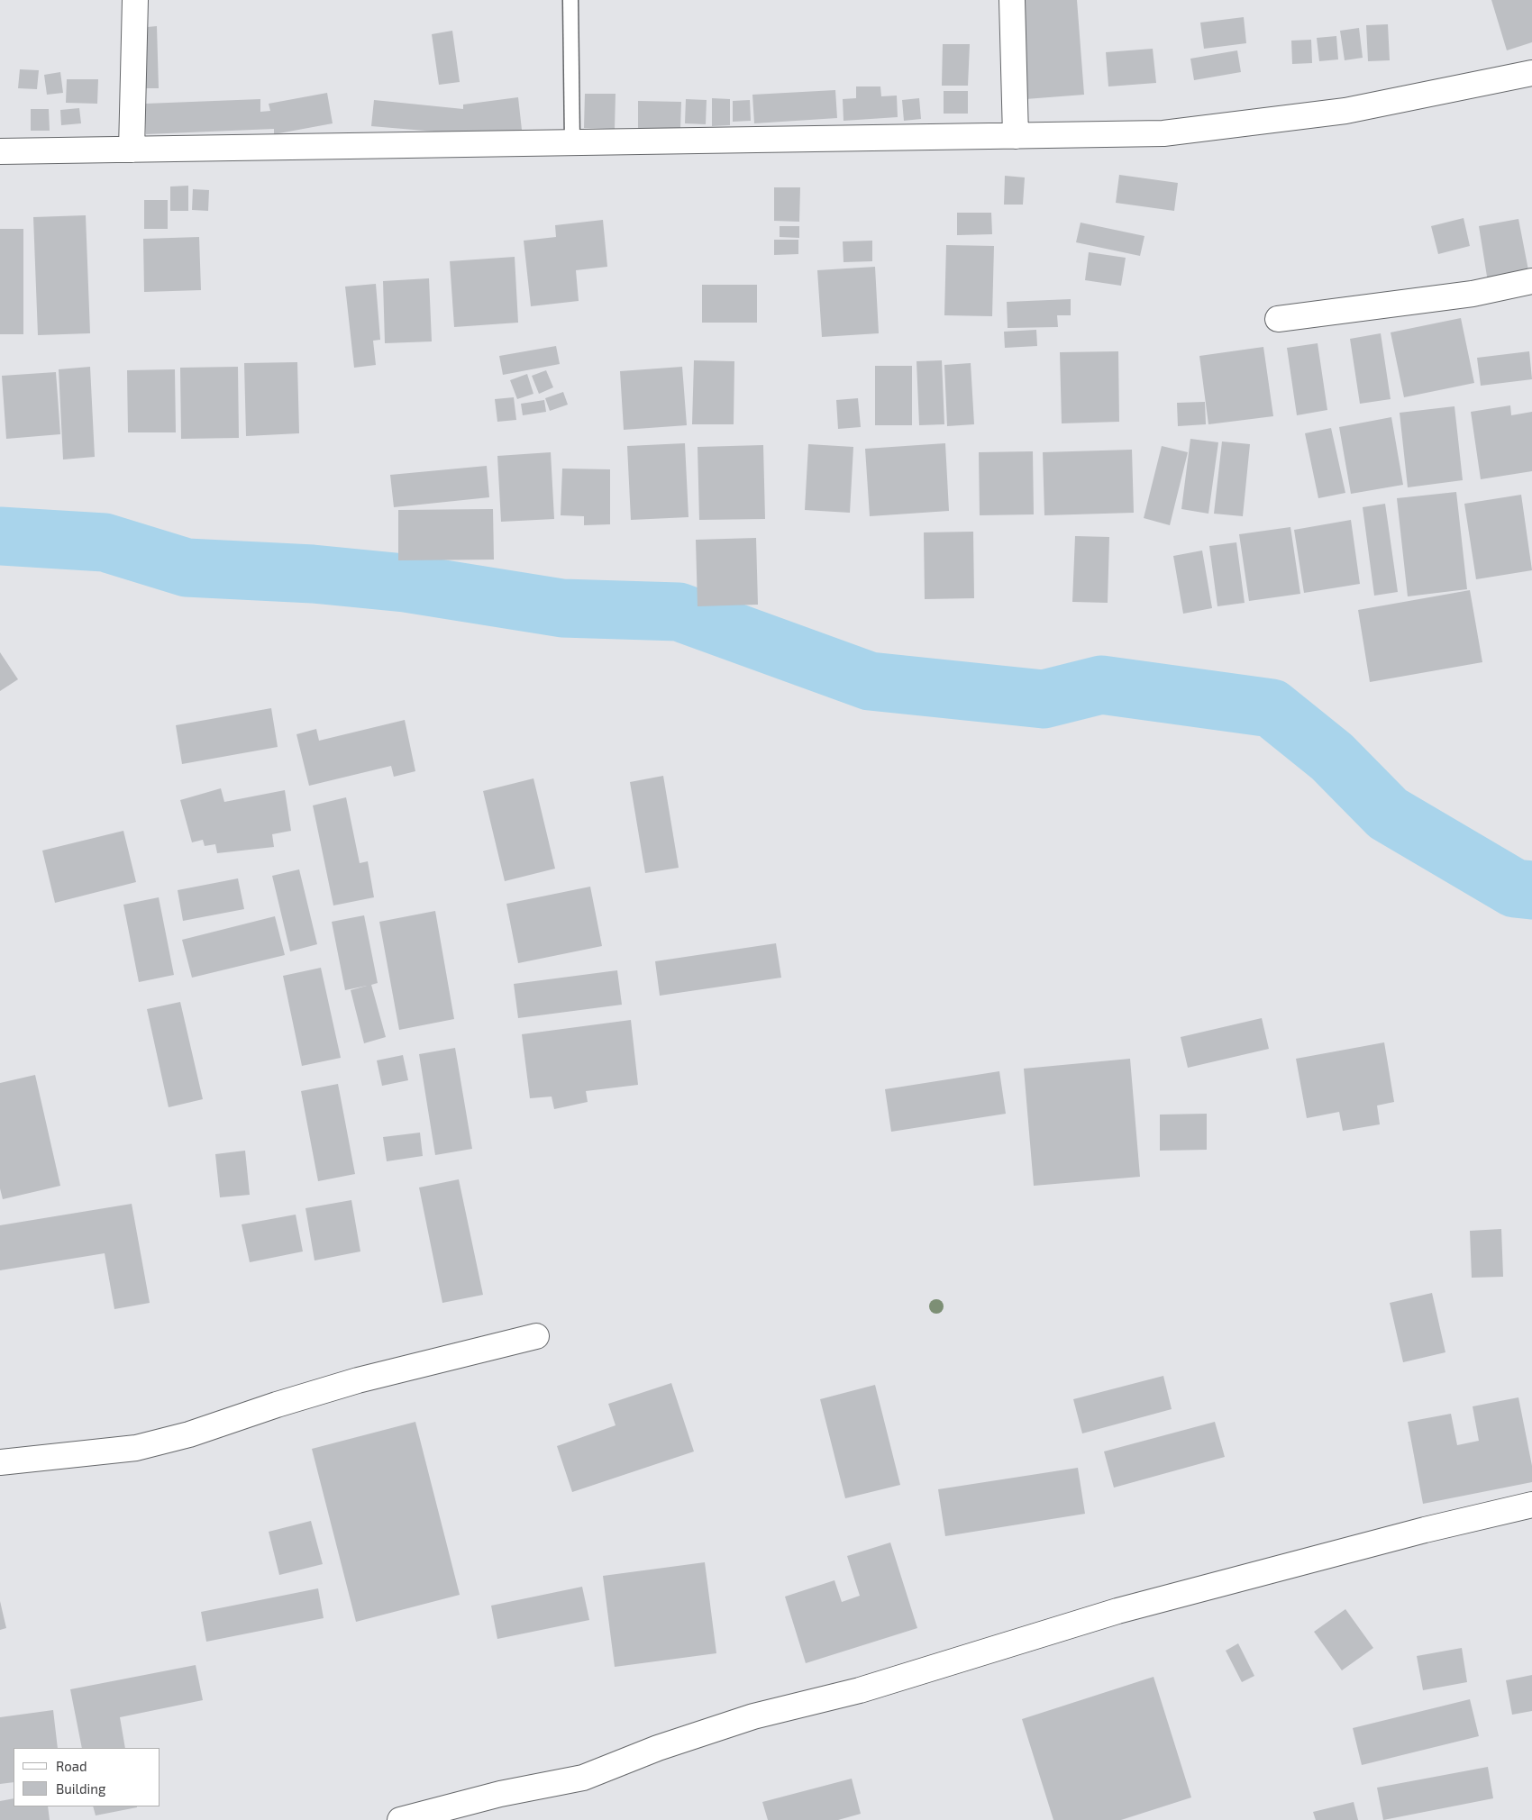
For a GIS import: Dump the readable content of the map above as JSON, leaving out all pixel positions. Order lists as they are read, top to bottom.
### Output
{
  "legend": ["Road", "Building"]
}
